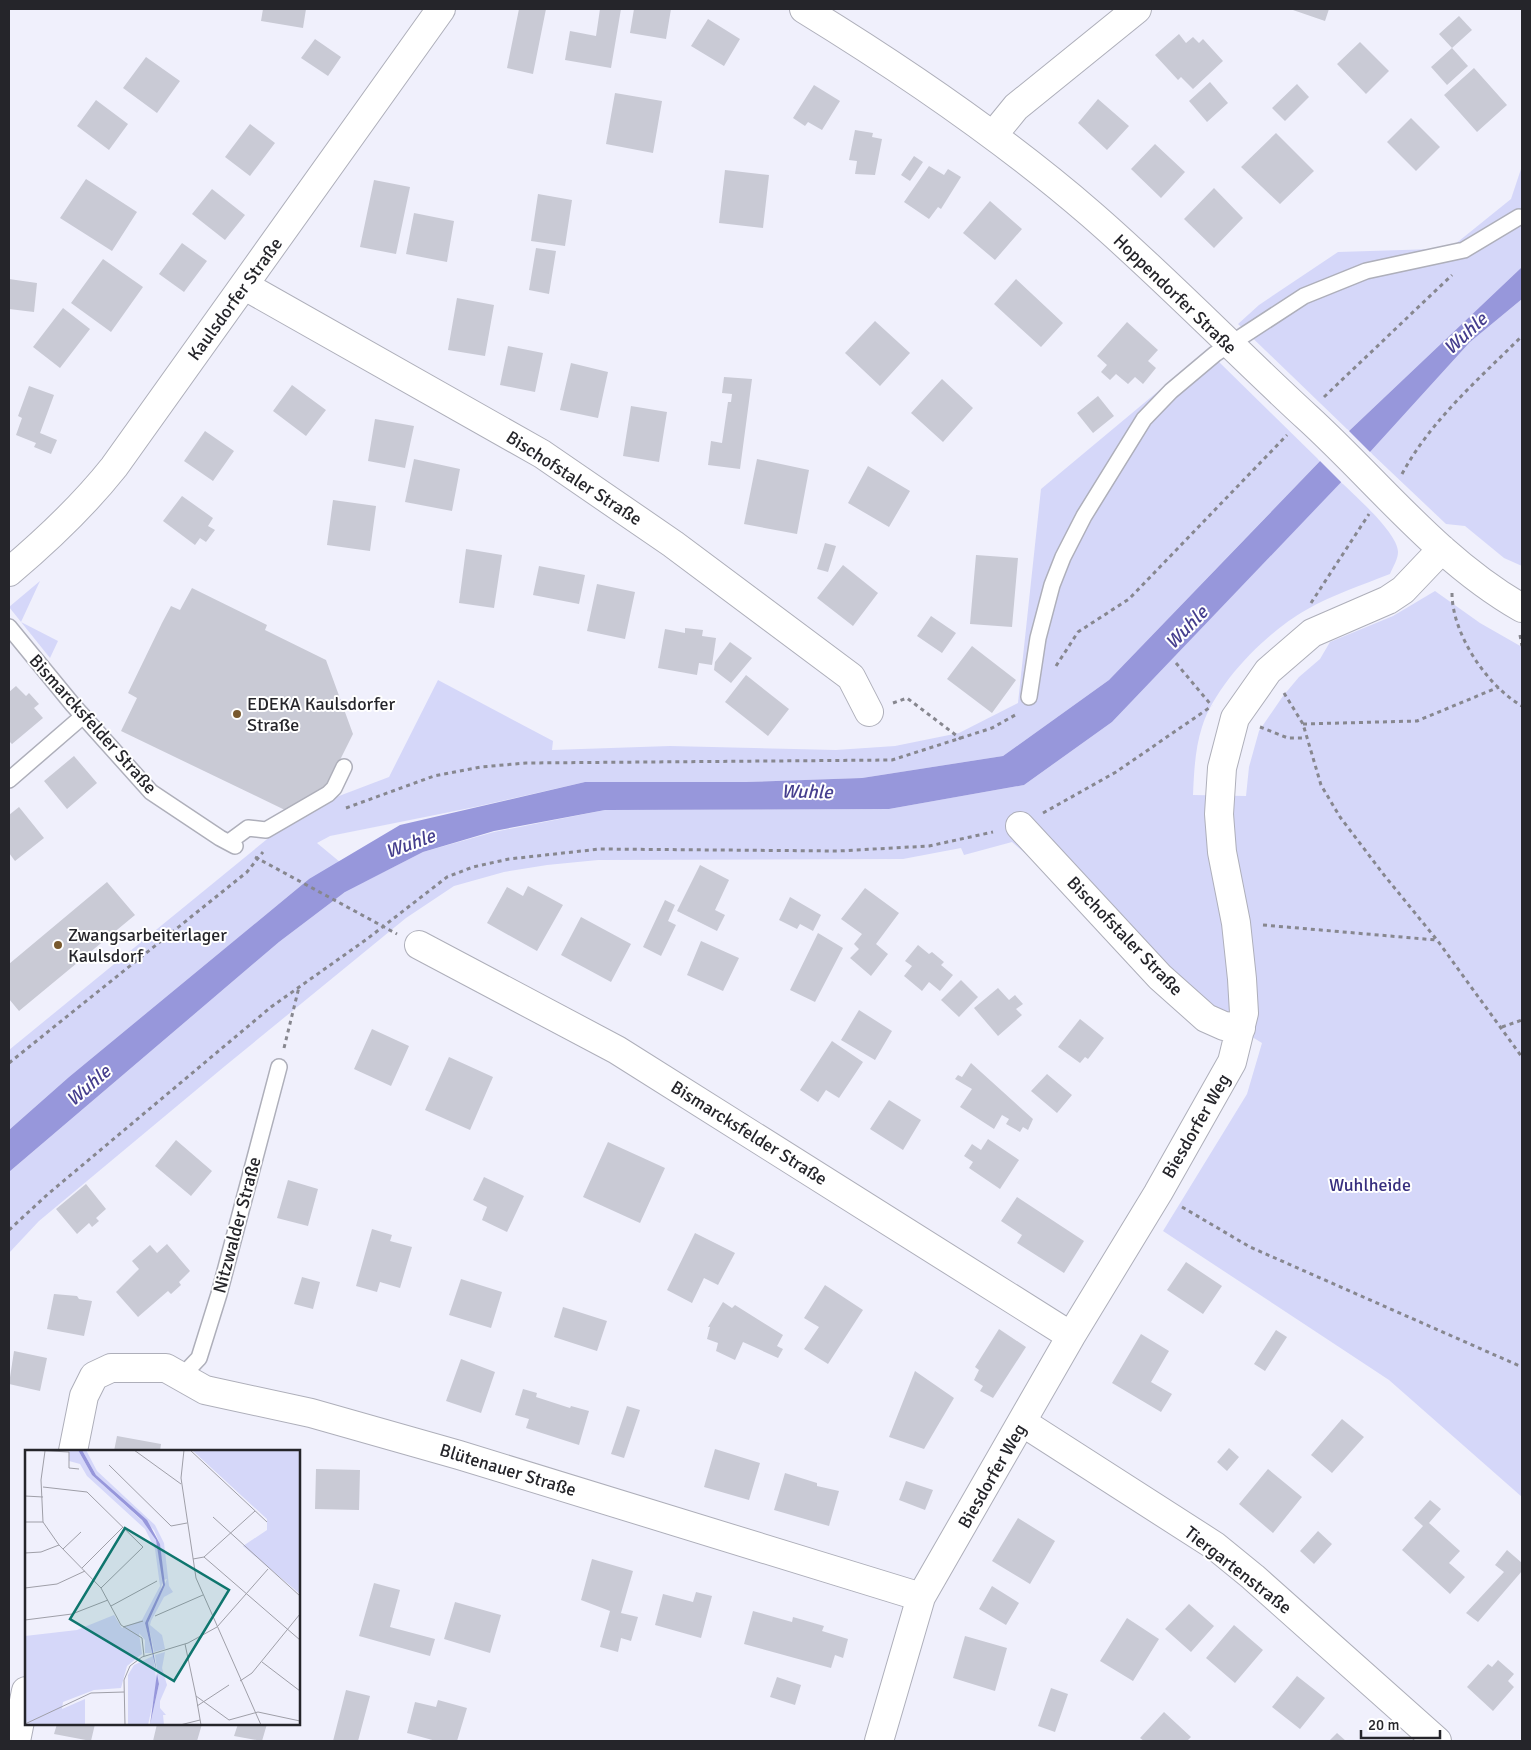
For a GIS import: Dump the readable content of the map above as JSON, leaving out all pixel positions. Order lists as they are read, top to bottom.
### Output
{
  "streets": {
    "street": [
      "Hoppendorfer Straße",
      "Kaulsdorfer Straße",
      "Bischofstaler Straße",
      "Bismarcksfelder Straße",
      "Biesdorfer Weg",
      "Blütenauer Straße",
      "Tiergartenstraße"
    ],
    "lane": ["Nitzwalder Straße"]
  },
  "crossings": [
    ["Hoppendorfer Straße", "Biesdorfer Weg"],
    ["Kaulsdorfer Straße", "Bischofstaler Straße"],
    ["Bischofstaler Straße", "Biesdorfer Weg"],
    ["Bismarcksfelder Straße", "Biesdorfer Weg"],
    ["Biesdorfer Weg", "Blütenauer Straße"],
    ["Biesdorfer Weg", "Tiergartenstraße"],
    ["Nitzwalder Straße", "Blütenauer Straße"]
  ],
  "water": ["Wuhle"],
  "parks": ["Wuhlheide"],
  "places": ["EDEKA Kaulsdorfer Straße", "Zwangsarbeiterlager Kaulsdorf"],
  "scale_bar": "20 m"
}
